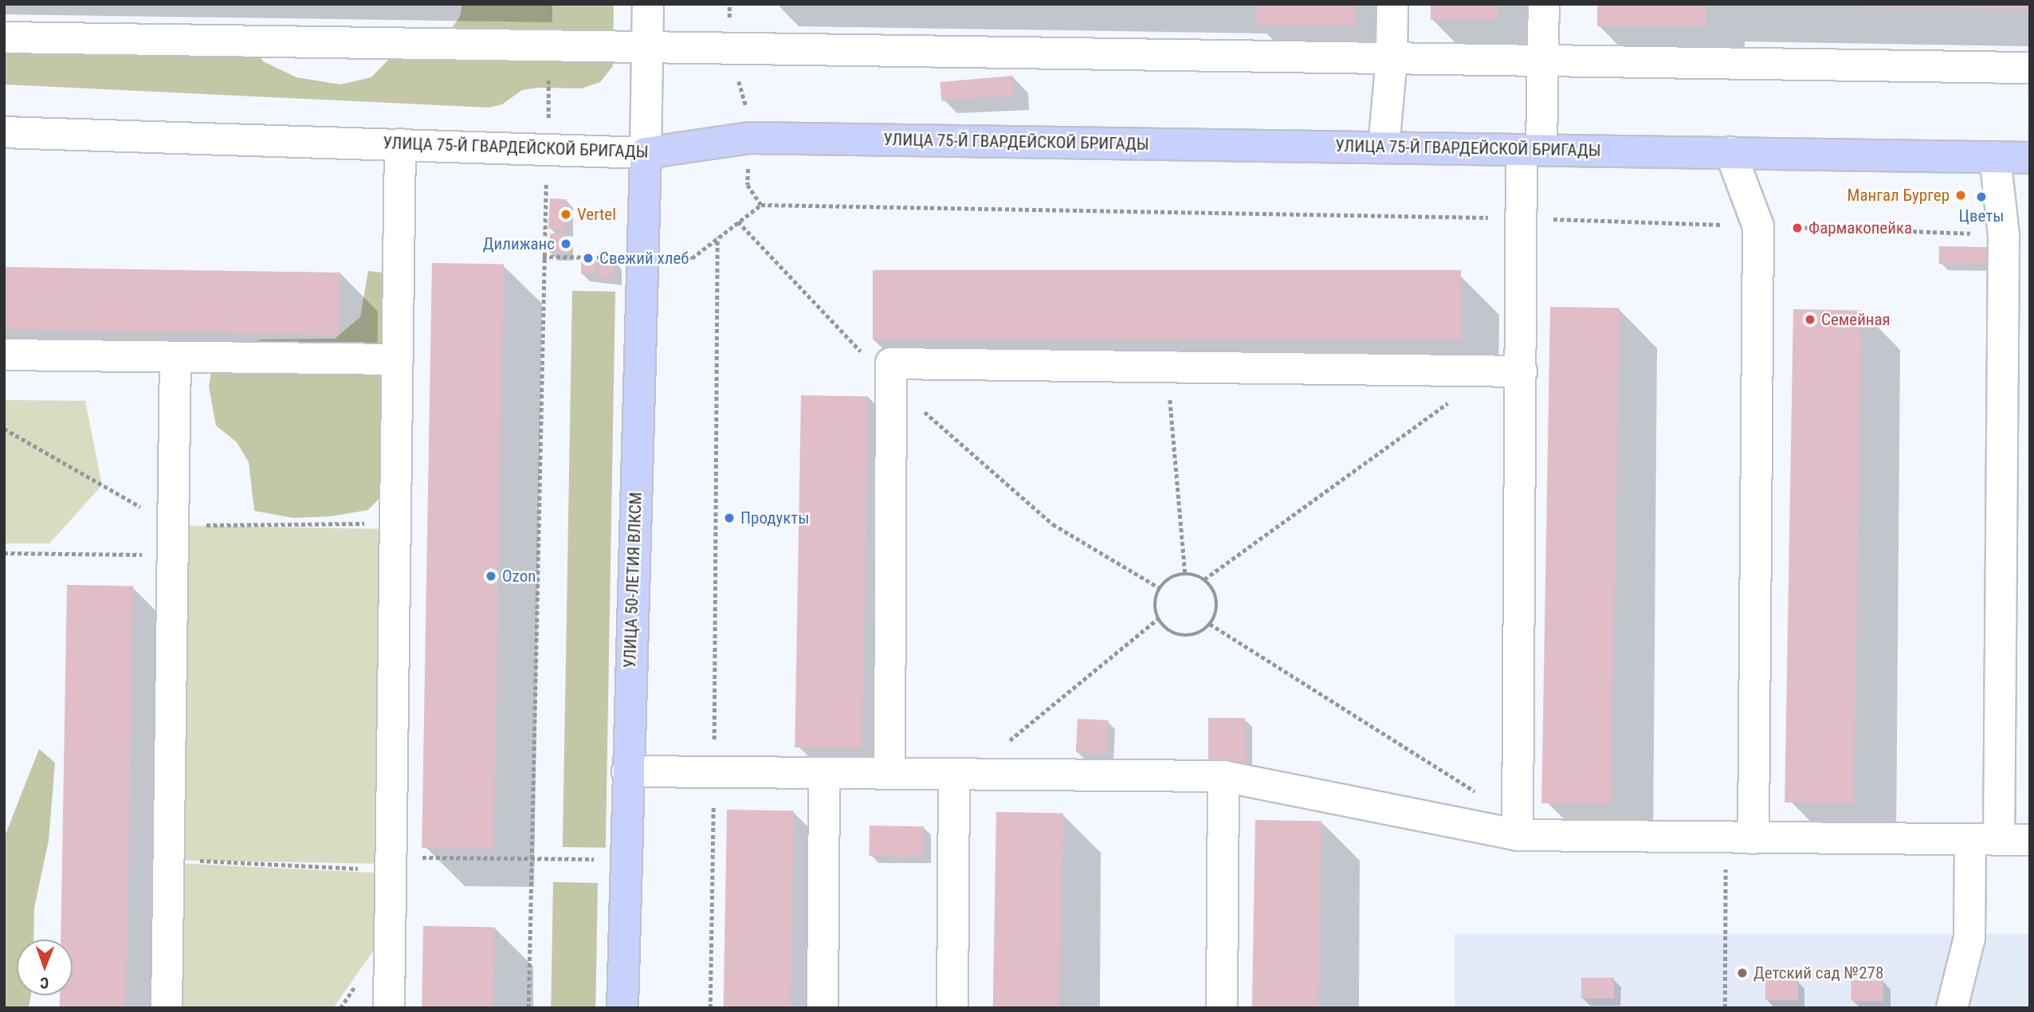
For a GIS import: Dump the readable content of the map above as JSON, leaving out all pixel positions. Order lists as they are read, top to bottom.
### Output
{
  "streets": {
    "main road": ["УЛИЦА 75-Й ГВАРДЕЙСКОЙ БРИГАДЫ", "УЛИЦА 50-ЛЕТИЯ ВЛКСМ"]
  },
  "crossings": [
    ["УЛИЦА 75-Й ГВАРДЕЙСКОЙ БРИГАДЫ", "УЛИЦА 50-ЛЕТИЯ ВЛКСМ"]
  ],
  "places": [
    "Мангал Бургер",
    "Цветы",
    "Vertel",
    "Фармакопейка",
    "Дилижанс",
    "Свежий хлеб",
    "Семейная",
    "Продукты",
    "Ozon",
    "Детский сад №278"
  ],
  "north": "bottom"
}
